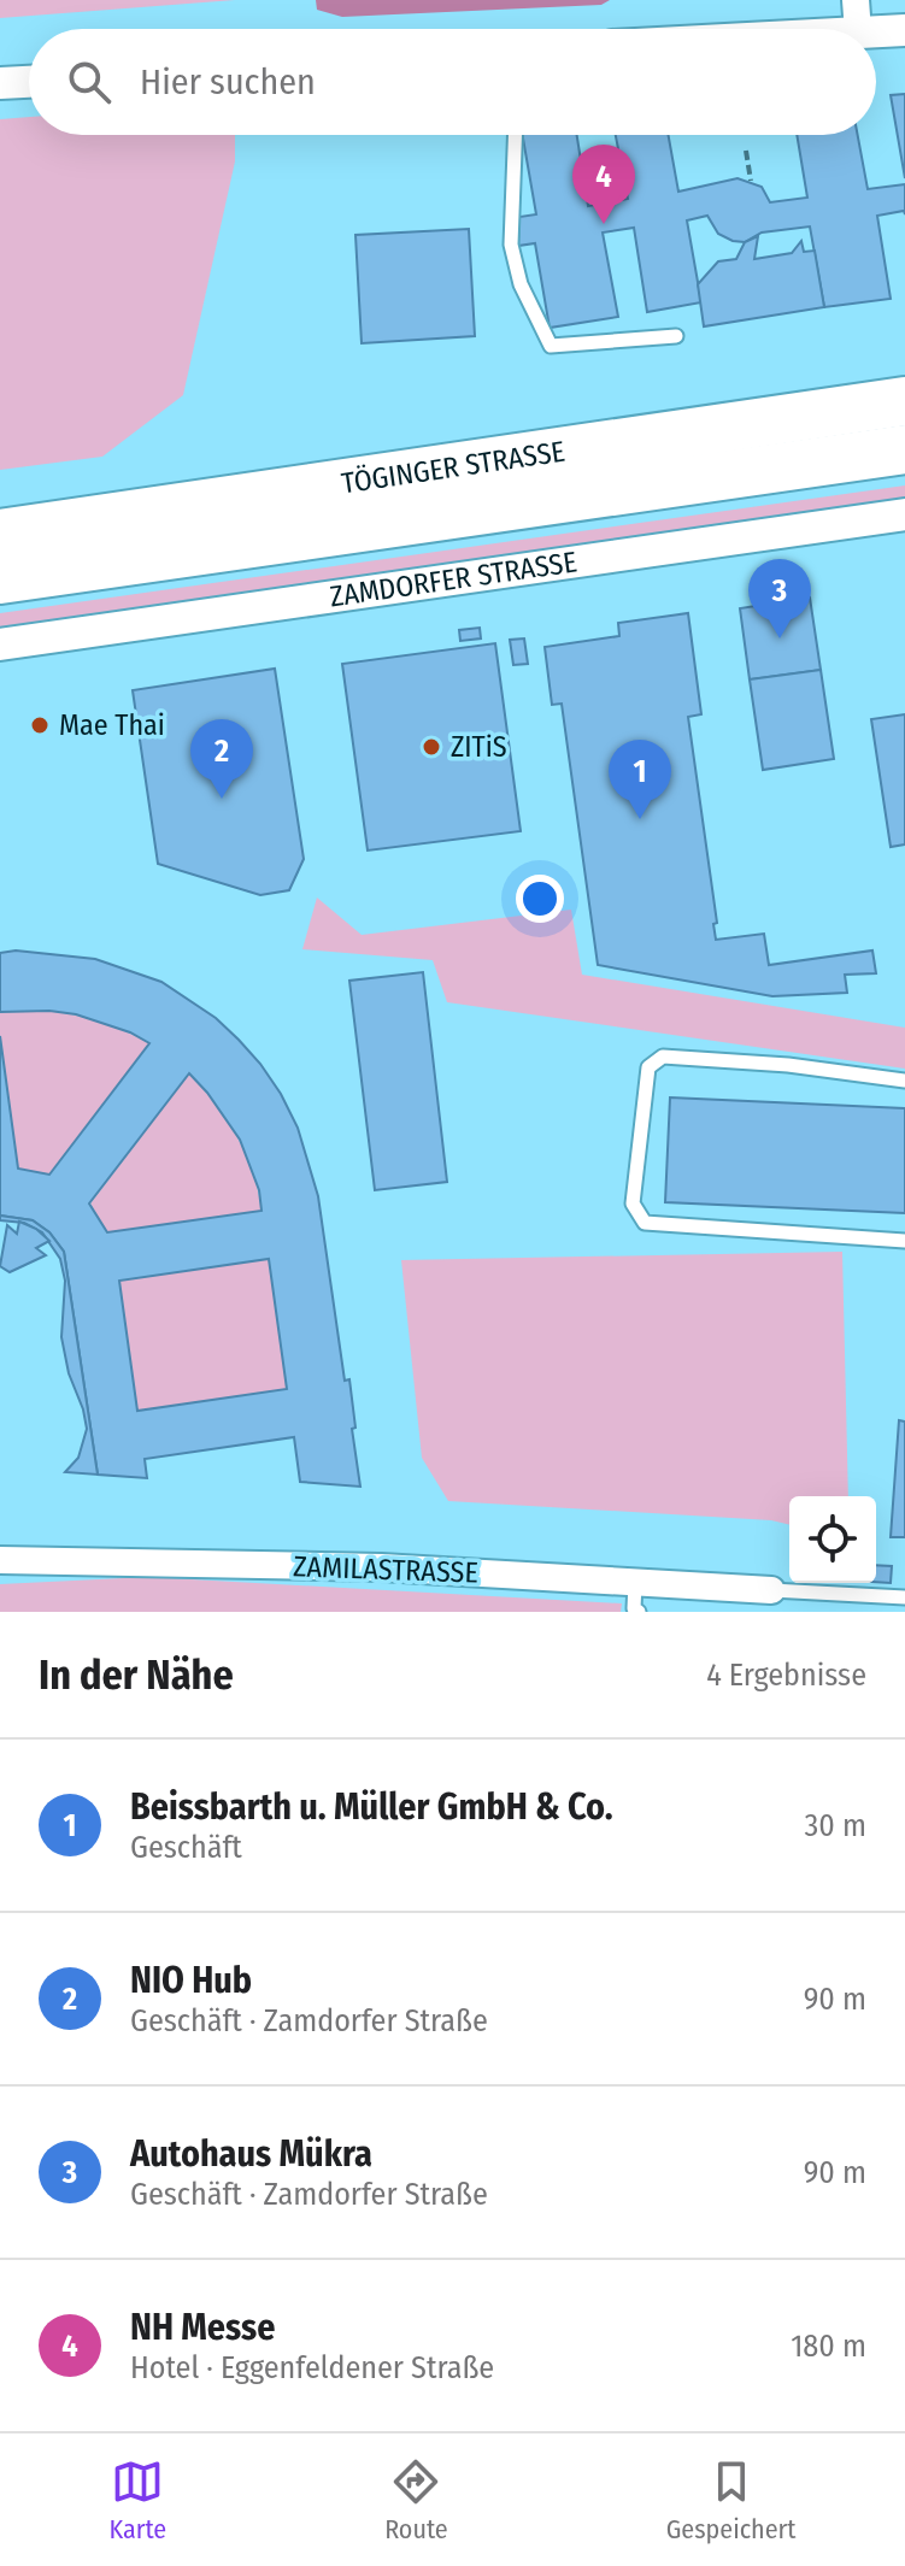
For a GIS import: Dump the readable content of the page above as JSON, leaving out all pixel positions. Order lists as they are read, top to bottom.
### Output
{
  "streets": {
    "highway": ["TÖGINGER STRASSE"],
    "street": ["ZAMDORFER STRASSE", "ZAMILASTRASSE"]
  },
  "places": ["Mae Thai", "ZITiS"],
  "page": {
    "search": "Hier suchen",
    "pins": [
      "4",
      "3",
      "2",
      "1"
    ],
    "heading": ["In der Nähe", "4 Ergebnisse"],
    "list": [
      {
        "mark": "1",
        "name": "Beissbarth u. Müller GmbH & Co.",
        "note": "Geschäft",
        "value": "30 m"
      },
      {
        "mark": "2",
        "name": "NIO Hub",
        "note": "Geschäft · Zamdorfer Straße",
        "value": "90 m"
      },
      {
        "mark": "3",
        "name": "Autohaus Mükra",
        "note": "Geschäft · Zamdorfer Straße",
        "value": "90 m"
      },
      {
        "mark": "4",
        "name": "NH Messe",
        "note": "Hotel · Eggenfeldener Straße",
        "value": "180 m"
      }
    ],
    "nav": ["Karte", "Route", "Gespeichert"]
  }
}
